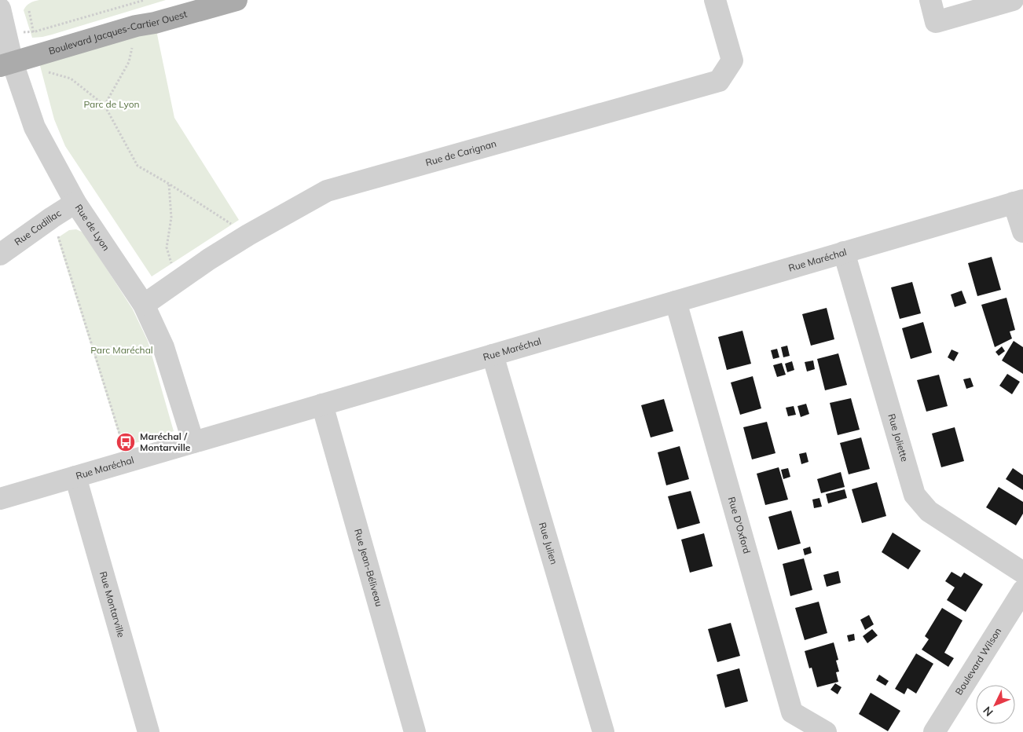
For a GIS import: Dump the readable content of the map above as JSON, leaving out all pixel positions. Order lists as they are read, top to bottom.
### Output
{
  "streets": {
    "main road": ["Boulevard Jacques-Cartier Ouest"],
    "street": [
      "Rue de Carignan",
      "Rue de Lyon",
      "Rue Cadillac",
      "Rue Maréchal",
      "Rue Joliette",
      "Rue D'Oxford",
      "Rue Julien",
      "Rue Jean-Béliveau",
      "Rue Montarville",
      "Boulevard Wilson"
    ]
  },
  "crossings": [
    ["Boulevard Jacques-Cartier Ouest", "Rue de Lyon"],
    ["Rue de Carignan", "Rue de Lyon"],
    ["Rue de Lyon", "Rue Cadillac"],
    ["Rue de Lyon", "Rue Maréchal"],
    ["Rue Maréchal", "Rue Joliette"],
    ["Rue Maréchal", "Rue D'Oxford"],
    ["Rue Maréchal", "Rue Julien"],
    ["Rue Maréchal", "Rue Jean-Béliveau"],
    ["Rue Maréchal", "Rue Montarville"]
  ],
  "parks": ["Parc de Lyon", "Parc Maréchal"],
  "places": {
    "bus stop": ["Maréchal / Montarville"]
  },
  "north": "bottom left"
}
